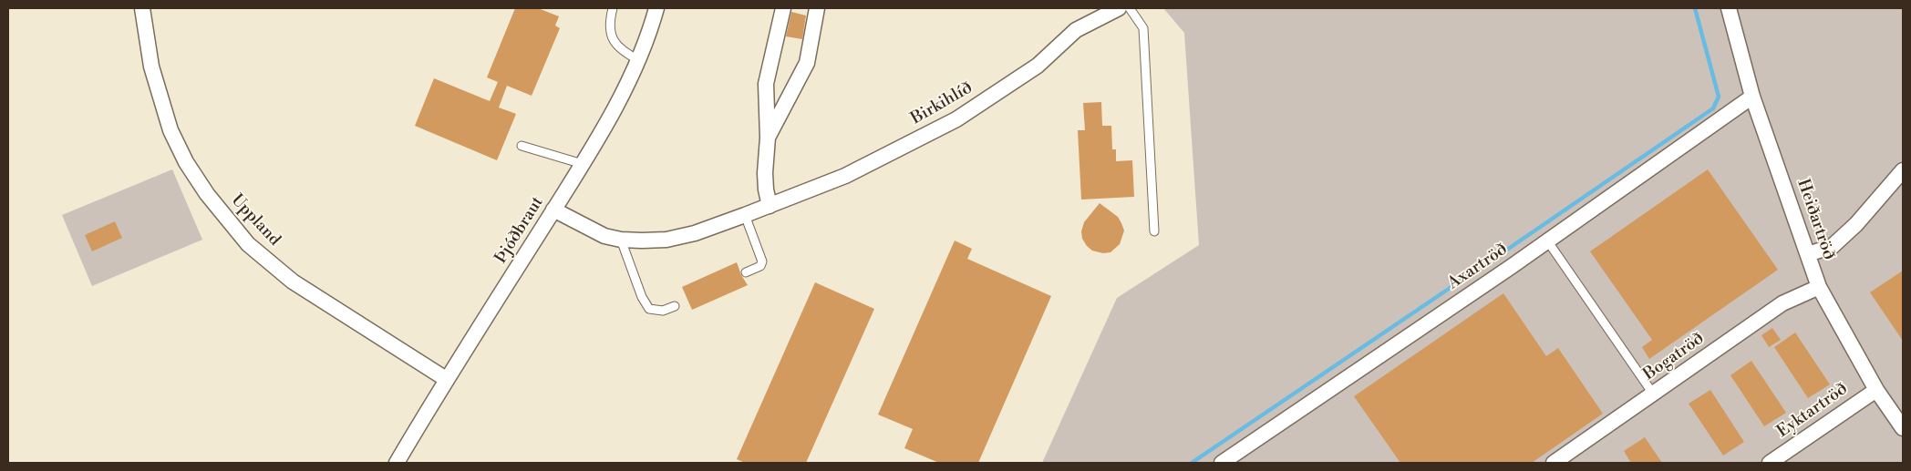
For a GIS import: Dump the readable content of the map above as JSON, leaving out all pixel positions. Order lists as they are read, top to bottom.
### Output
{
  "streets": {
    "street": [
      "Birkihlíð",
      "Heiðartröð",
      "Uppland",
      "Þjóðbraut",
      "Axartröð",
      "Bogatröð",
      "Eyktartröð"
    ]
  },
  "crossings": [
    ["Birkihlíð", "Þjóðbraut"],
    ["Heiðartröð", "Axartröð"],
    ["Heiðartröð", "Bogatröð"],
    ["Heiðartröð", "Eyktartröð"],
    ["Uppland", "Þjóðbraut"]
  ]
}
